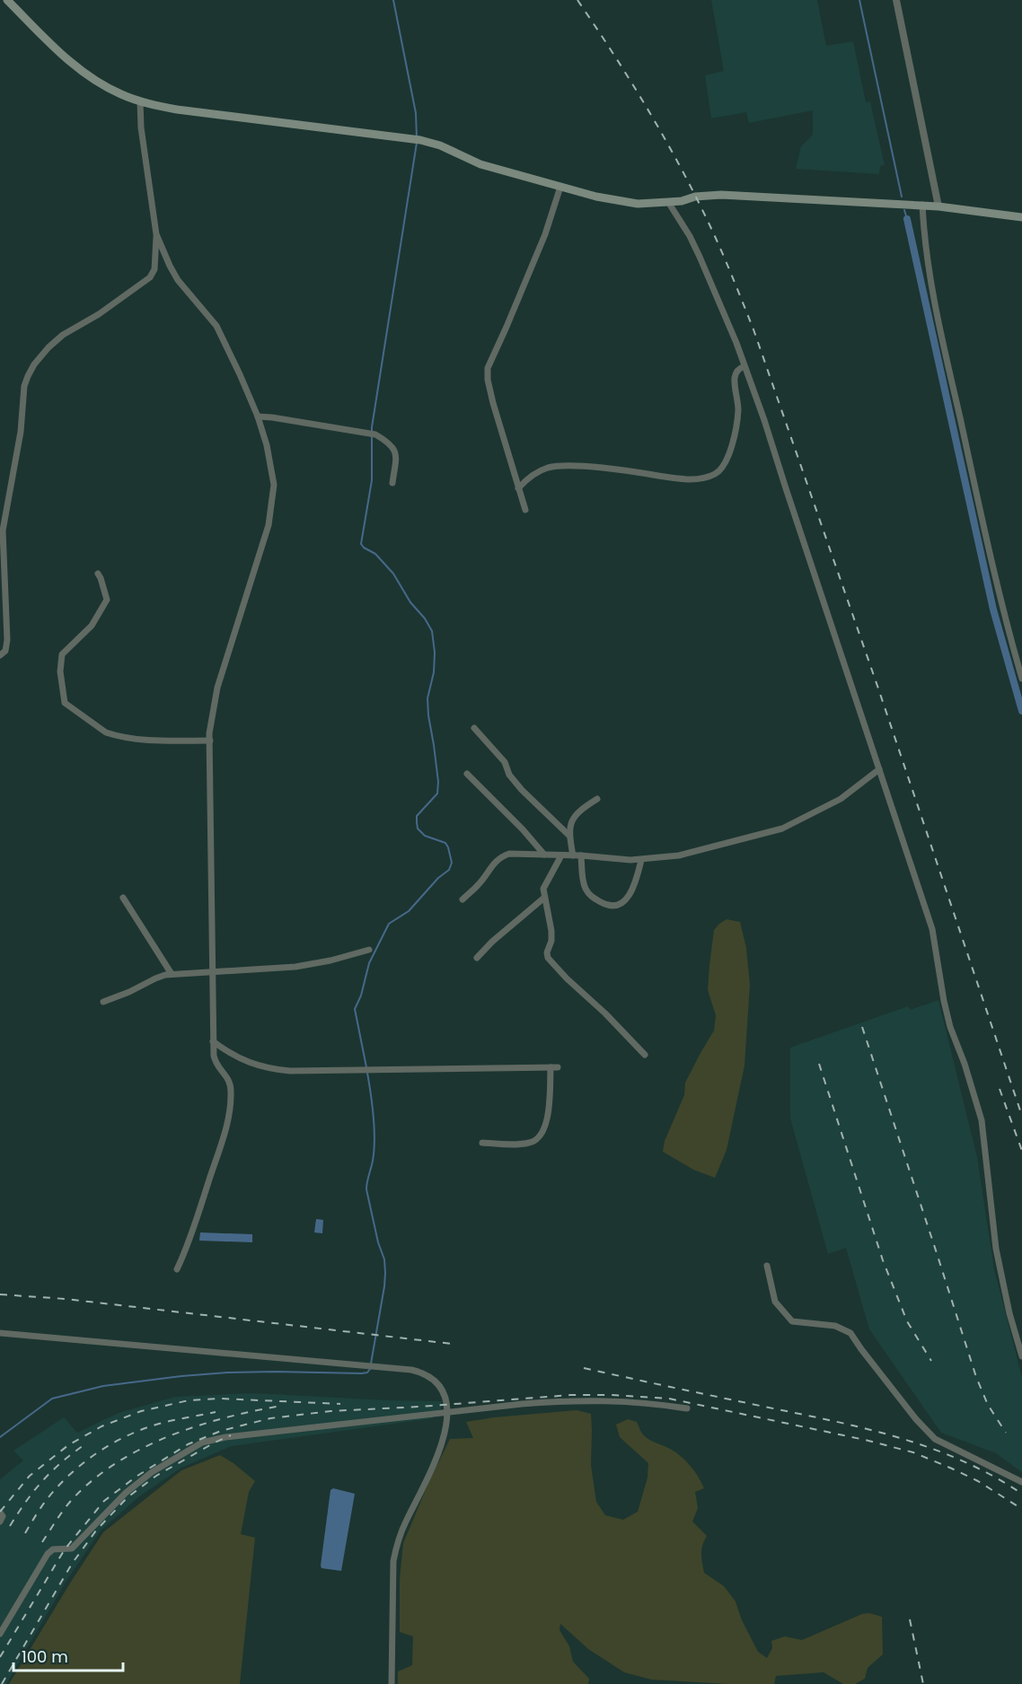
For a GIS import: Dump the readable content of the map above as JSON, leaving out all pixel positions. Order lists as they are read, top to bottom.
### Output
{
  "scale_bar": "100 m"
}
